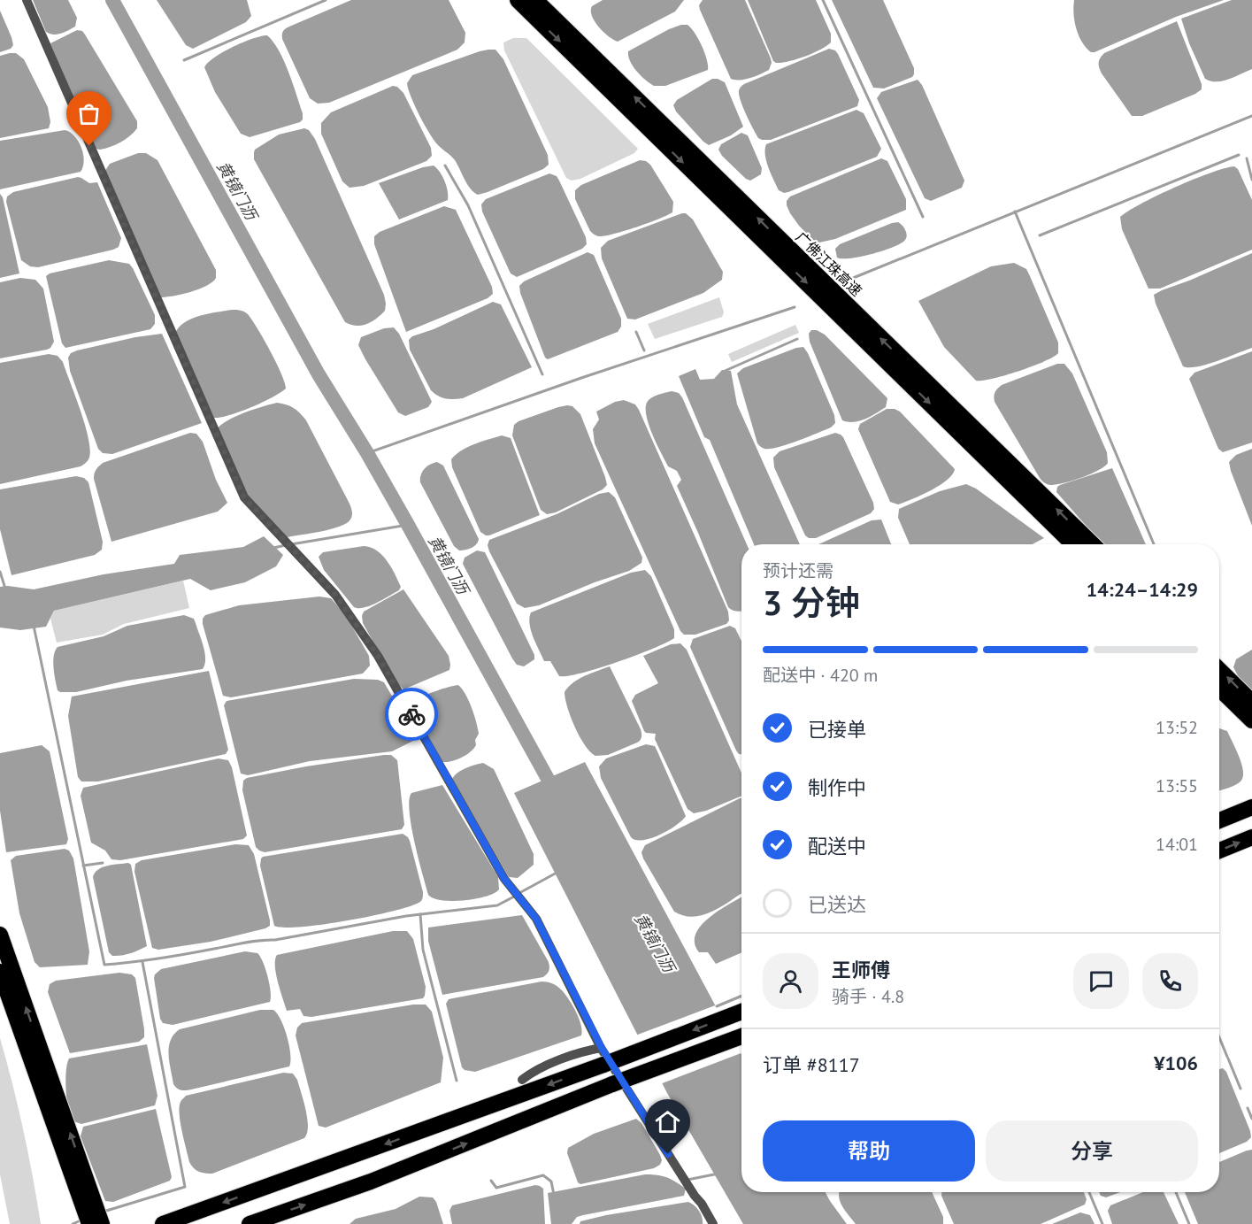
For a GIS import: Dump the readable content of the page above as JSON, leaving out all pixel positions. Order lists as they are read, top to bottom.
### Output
{
  "streets": {
    "highway": ["广佛江珠高速"]
  },
  "water": ["黄镜门沥"],
  "page": {
    "heading": ["3 分钟", "预计还需", "14:24–14:29"],
    "panel": [
      "王师傅",
      "骑手 · 4.8",
      "订单 #8117",
      "¥106"
    ],
    "bar": "配送中 · 420 m",
    "list": [
      ["已接单", "13:52"],
      ["制作中", "13:55"],
      ["配送中", "14:01"],
      "已送达"
    ],
    "buttons": ["帮助", "分享"]
  }
}
